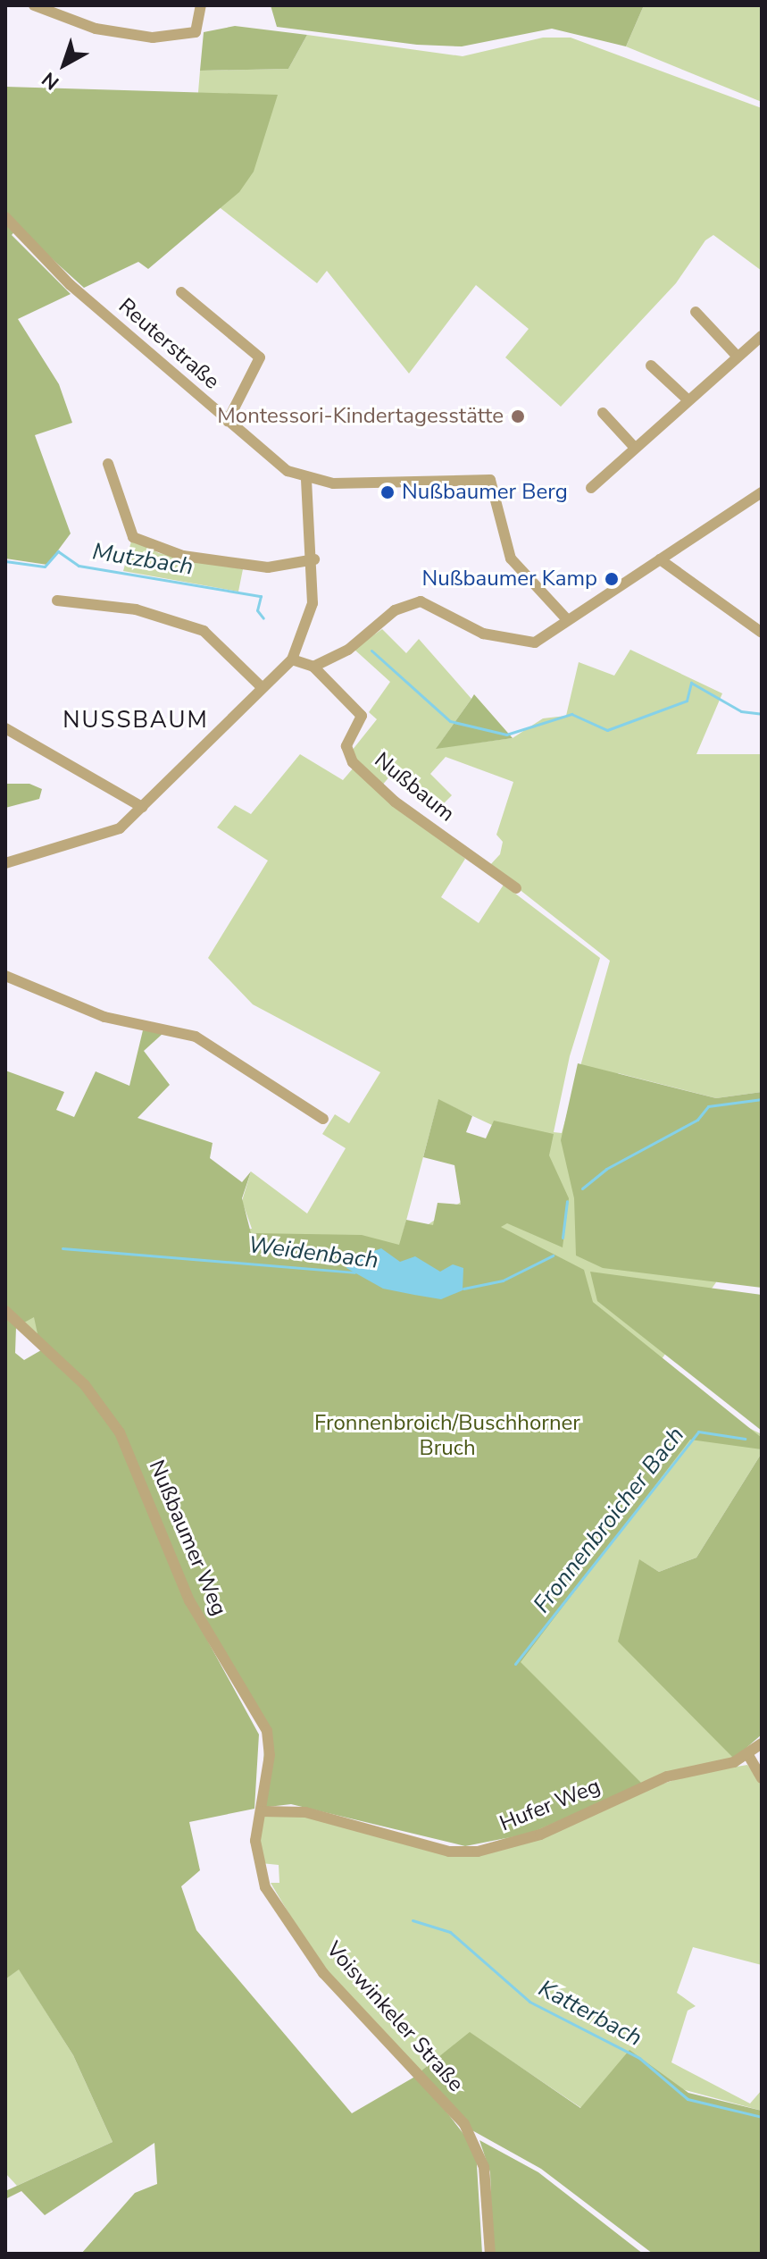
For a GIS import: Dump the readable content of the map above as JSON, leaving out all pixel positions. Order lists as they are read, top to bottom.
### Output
{
  "streets": {
    "street": [
      "Reuterstraße",
      "Nußbaum",
      "Nußbaumer Weg",
      "Hufer Weg",
      "Voiswinkeler Straße"
    ]
  },
  "crossings": [
    ["Nußbaumer Weg", "Hufer Weg"],
    ["Nußbaumer Weg", "Voiswinkeler Straße"],
    ["Hufer Weg", "Voiswinkeler Straße"]
  ],
  "districts": ["NUSSBAUM"],
  "water": [
    "Mutzbach",
    "Weidenbach",
    "Fronnenbroicher Bach",
    "Katterbach"
  ],
  "parks": ["Fronnenbroich/Buschhorner Bruch"],
  "places": ["Montessori-Kindertagesstätte", "Nußbaumer Berg", "Nußbaumer Kamp"],
  "north": "bottom left"
}
